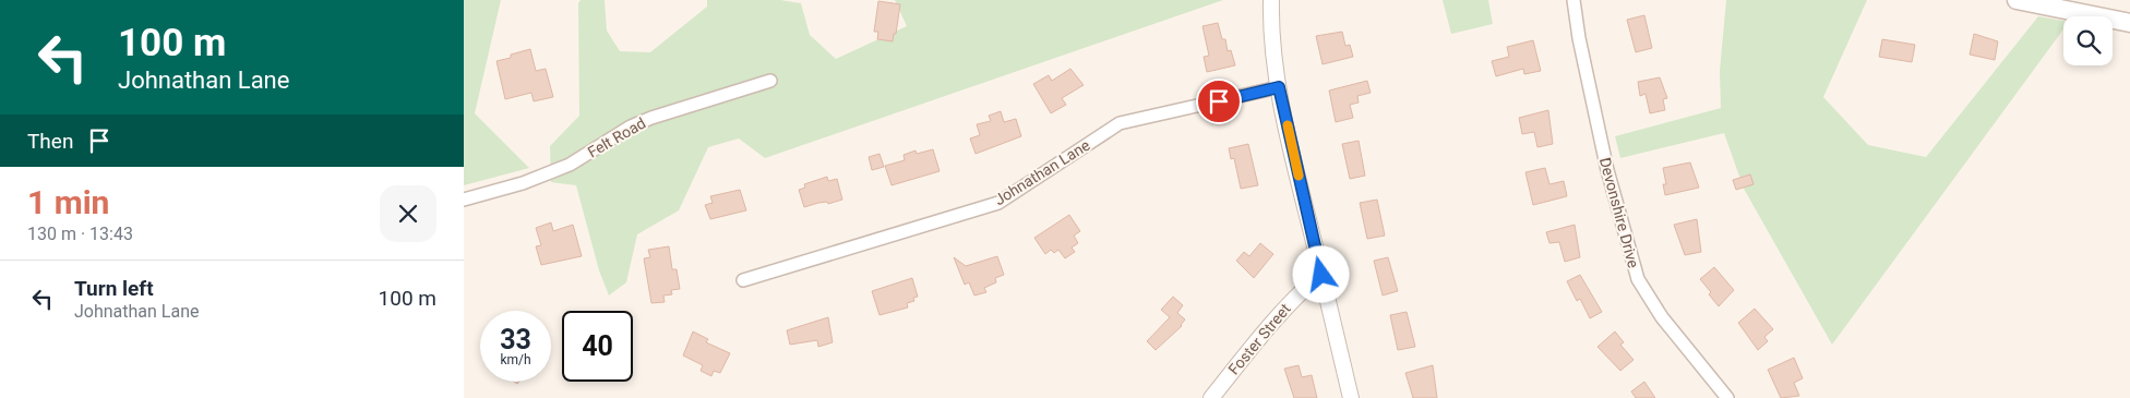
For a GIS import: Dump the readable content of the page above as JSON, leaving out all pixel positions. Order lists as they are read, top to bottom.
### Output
{
  "streets": {
    "street": [
      "Felt Road",
      "Johnathan Lane",
      "Devonshire Drive",
      "Foster Street"
    ]
  },
  "page": {
    "turn": ["100 m", "Johnathan Lane"],
    "then": "Then",
    "heading": ["1 min", "130 m · 13:43"],
    "list": [
      {
        "name": "Turn left",
        "note": "Johnathan Lane",
        "value": "100 m"
      }
    ],
    "speed": "33 km/h",
    "limit": "40"
  }
}
